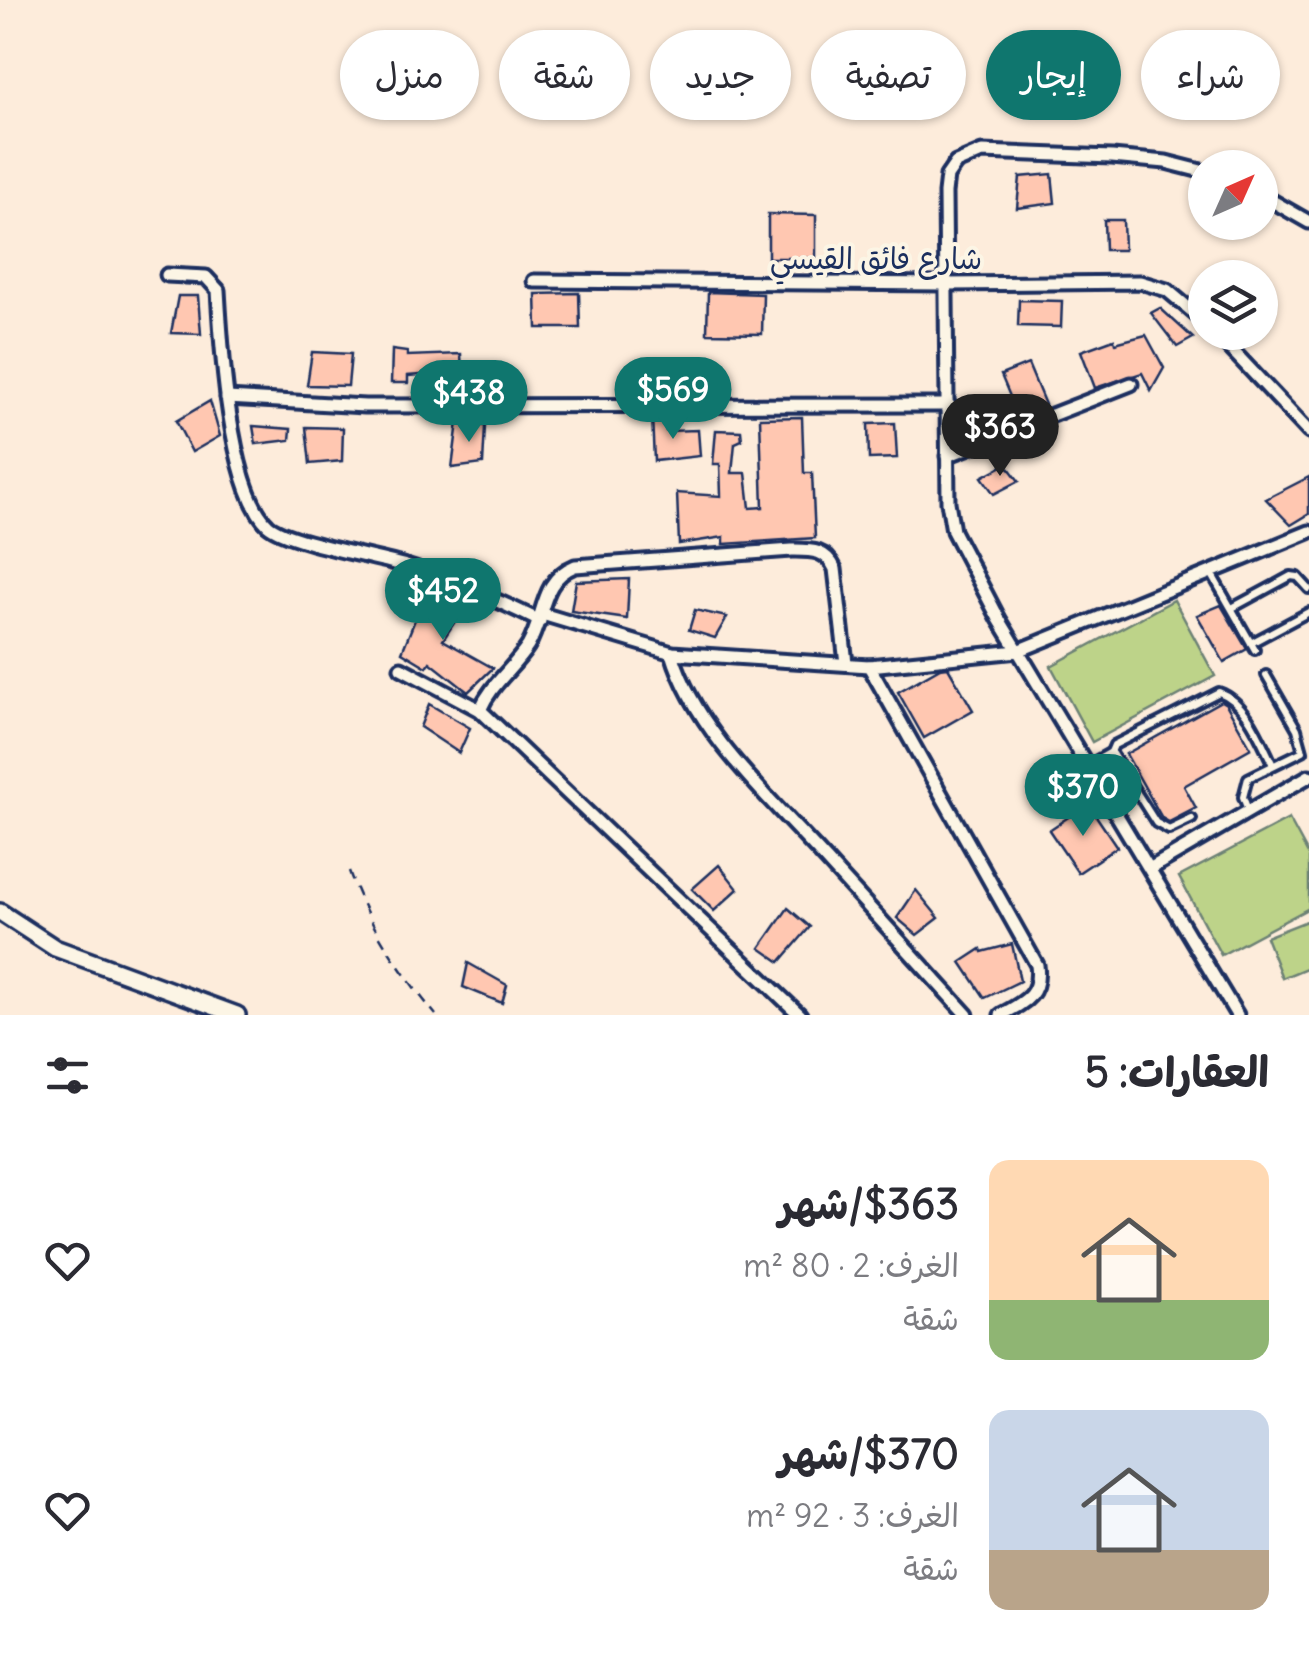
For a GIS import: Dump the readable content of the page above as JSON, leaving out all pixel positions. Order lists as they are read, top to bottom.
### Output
{
  "streets": {
    "street": ["شارع فائق القيسي"]
  },
  "north": "top right",
  "page": {
    "chip": [
      "شراء",
      "إيجار",
      "تصفية",
      "جديد",
      "شقة",
      "منزل"
    ],
    "price": [
      "$569",
      "$438",
      "$363",
      "$452",
      "$370"
    ],
    "heading": "العقارات: 5",
    "list": [
      {
        "name": "$363/شهر",
        "note": "الغرف: 2 · 80 m² · شقة"
      },
      {
        "name": "$370/شهر",
        "note": "الغرف: 3 · 92 m² · شقة"
      }
    ]
  }
}
